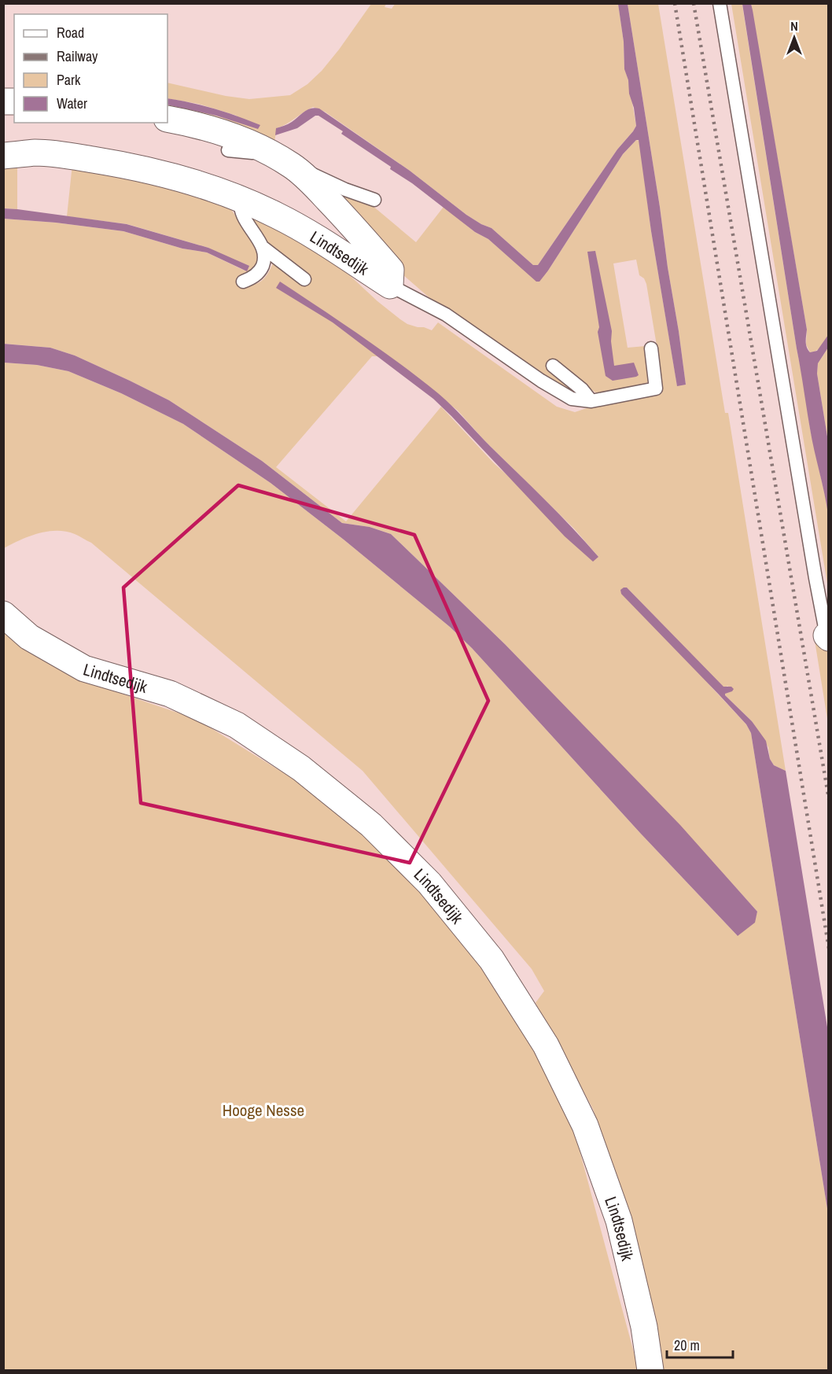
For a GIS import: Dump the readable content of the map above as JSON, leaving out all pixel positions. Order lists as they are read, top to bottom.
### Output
{
  "streets": {
    "street": ["Lindtsedijk"]
  },
  "parks": ["Hooge Nesse"],
  "legend": [
    "Road",
    "Railway",
    "Park",
    "Water"
  ],
  "scale_bar": "20 m",
  "north": "top"
}
